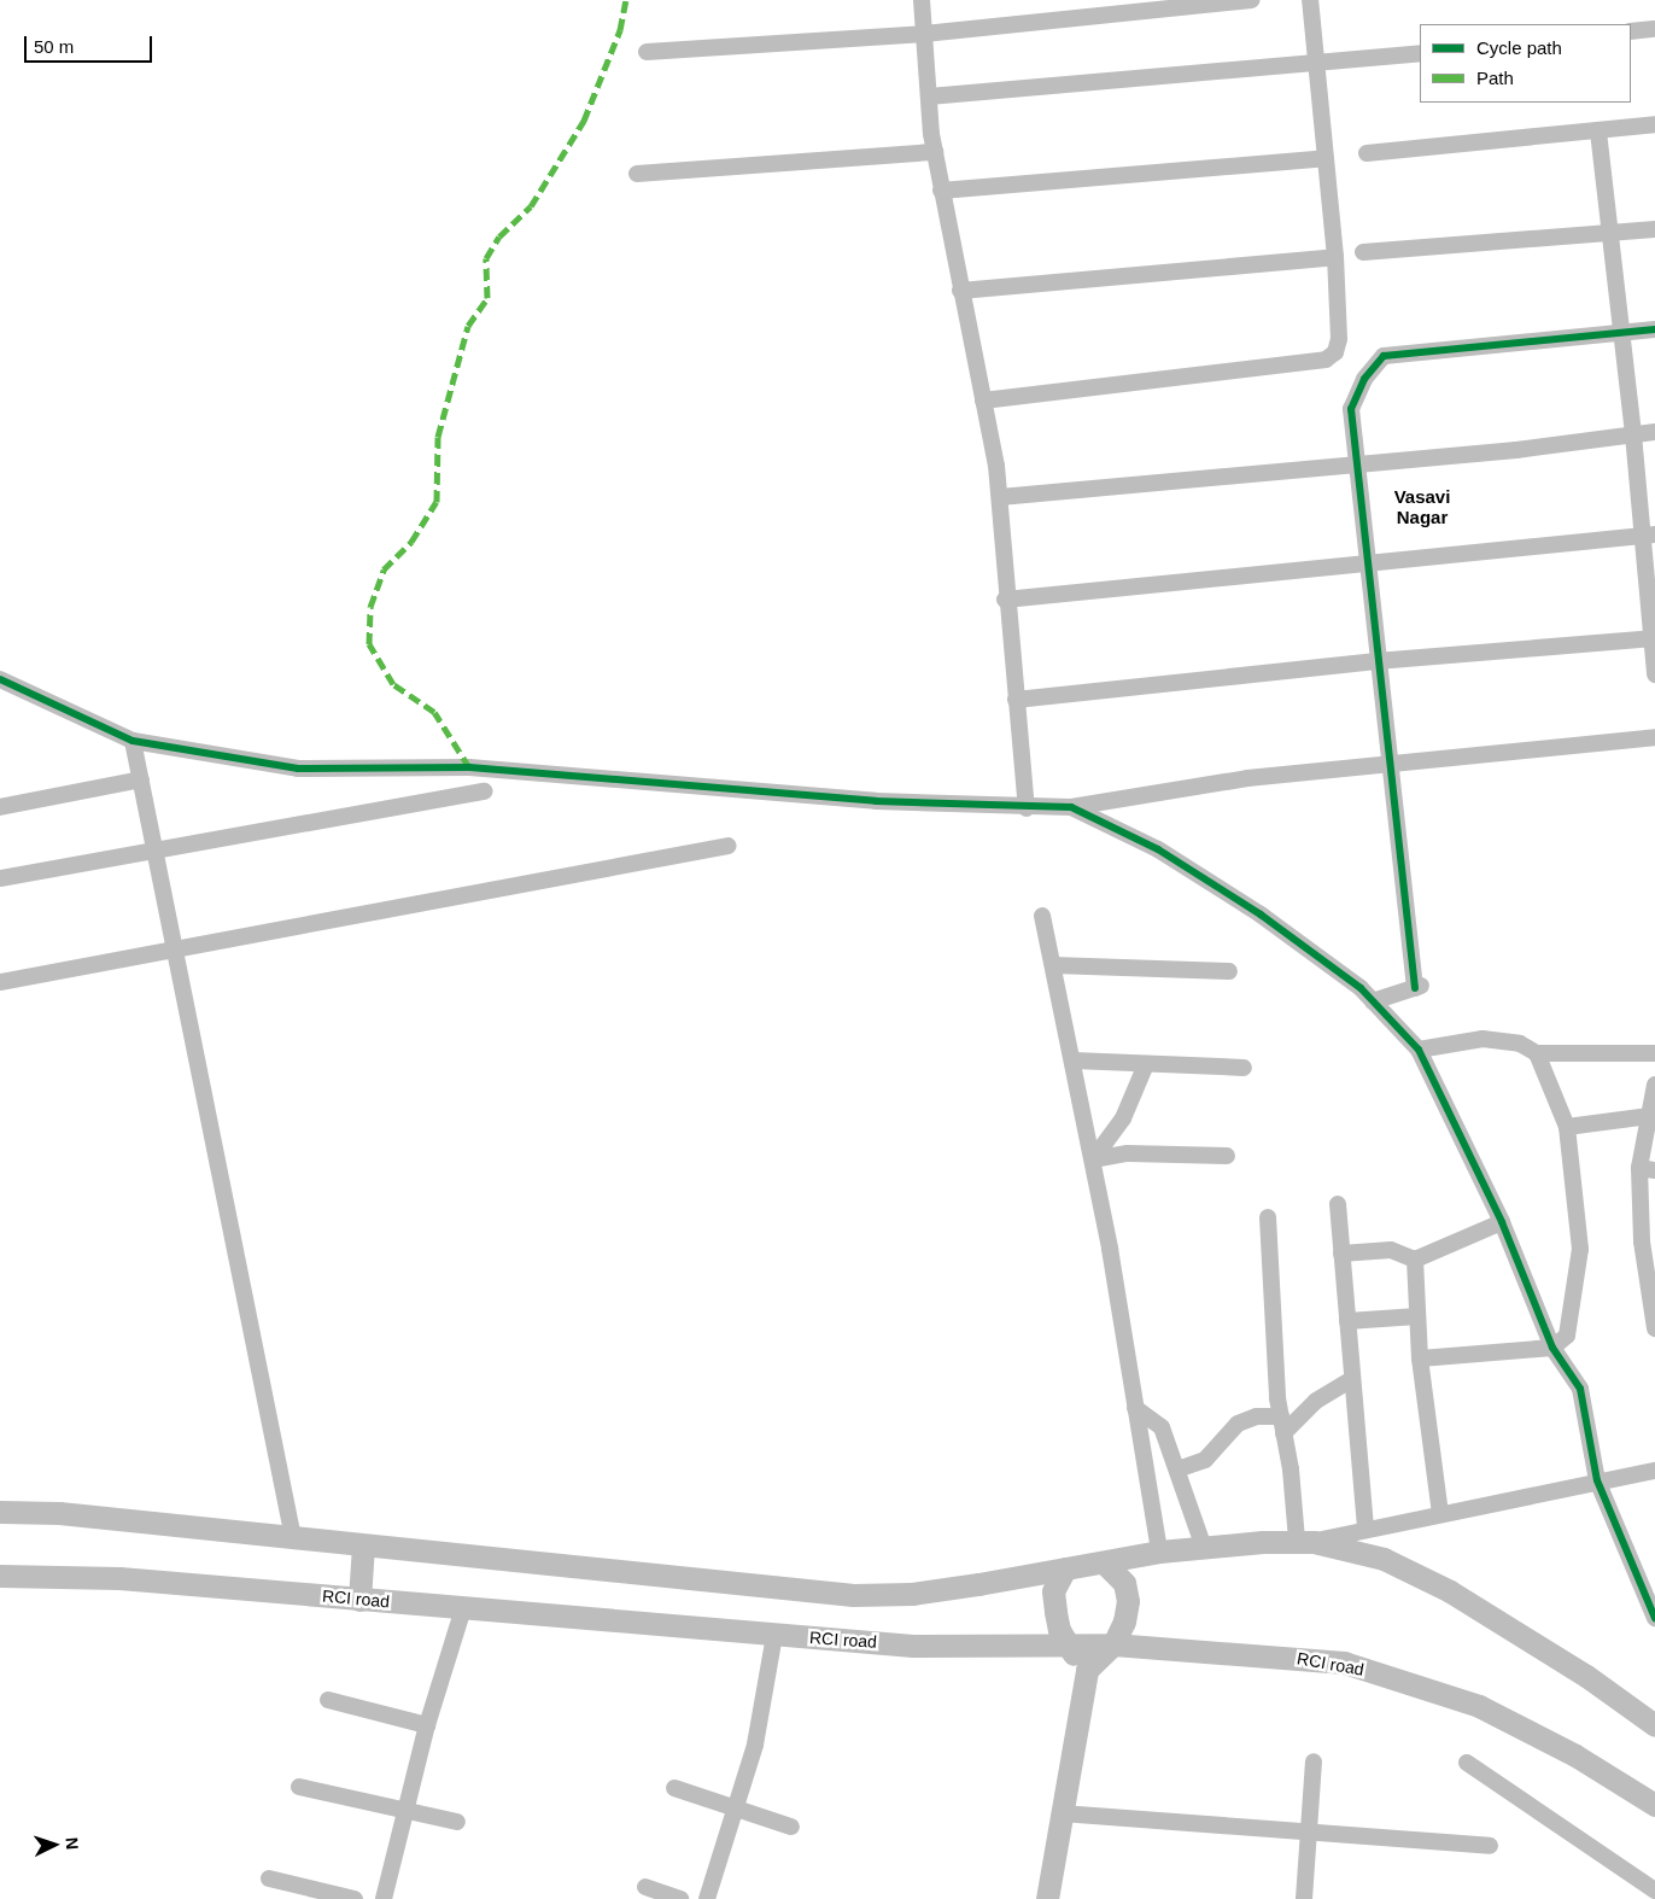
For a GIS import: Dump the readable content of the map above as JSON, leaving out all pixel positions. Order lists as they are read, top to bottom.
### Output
{
  "streets": {
    "main road": ["RCI road"]
  },
  "districts": ["Vasavi Nagar"],
  "legend": ["Cycle path", "Path"],
  "scale_bar": "50 m",
  "north": "right"
}
